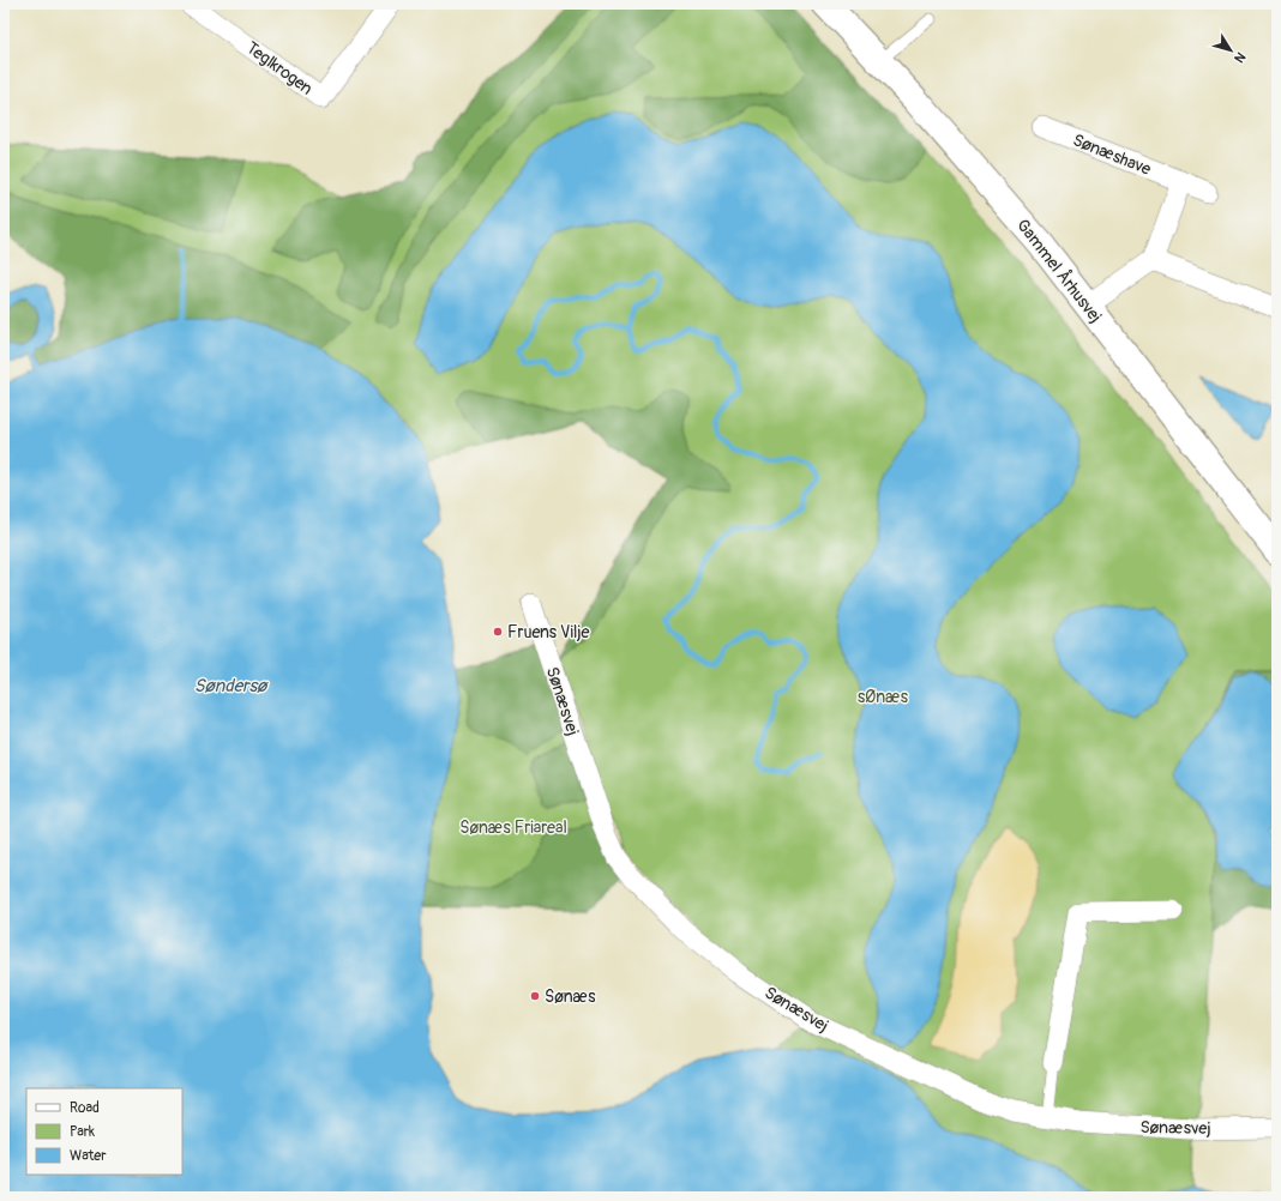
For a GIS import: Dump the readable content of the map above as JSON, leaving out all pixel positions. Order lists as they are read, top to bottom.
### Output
{
  "streets": {
    "street": [
      "Teglkrogen",
      "Sønæshave",
      "Gammel Århusvej",
      "Sønæsvej"
    ]
  },
  "water": ["Søndersø"],
  "parks": ["sØnæs", "Sønæs Friareal"],
  "places": ["Fruens Vilje", "Sønæs"],
  "legend": ["Road", "Park", "Water"],
  "north": "bottom right"
}
